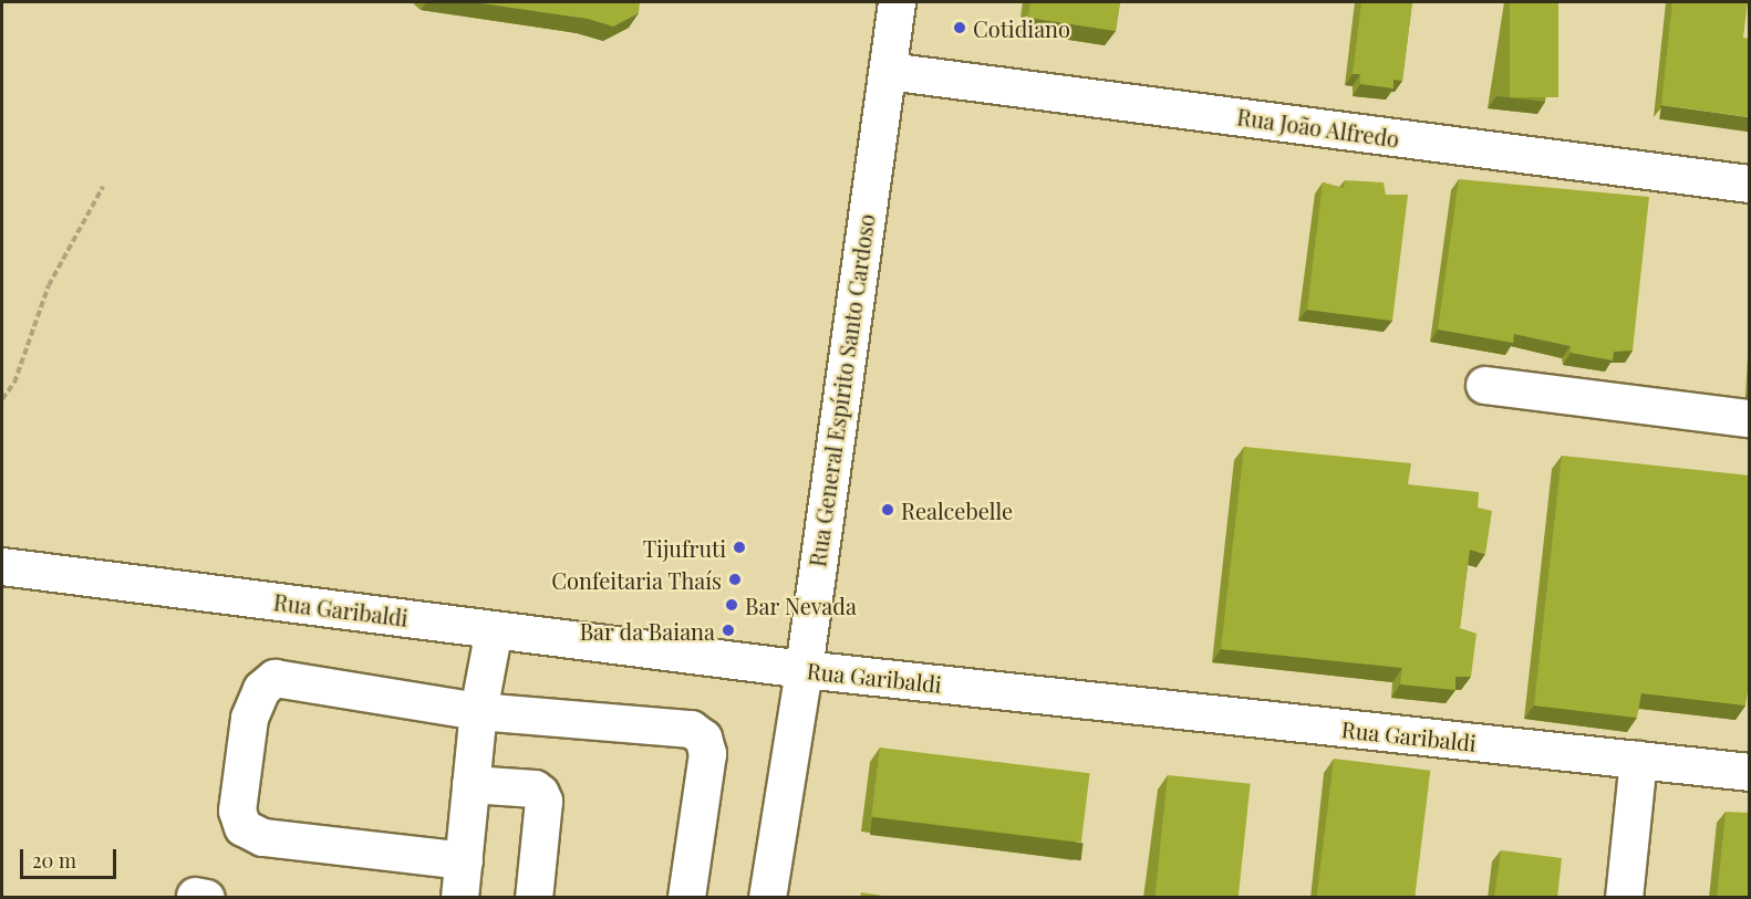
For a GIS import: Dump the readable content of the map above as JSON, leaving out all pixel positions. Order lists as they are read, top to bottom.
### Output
{
  "streets": {
    "street": ["Rua João Alfredo", "Rua General Espírito Santo Cardoso", "Rua Garibaldi"]
  },
  "crossings": [
    ["Rua João Alfredo", "Rua General Espírito Santo Cardoso"],
    ["Rua General Espírito Santo Cardoso", "Rua Garibaldi"]
  ],
  "places": [
    "Cotidiano",
    "Realcebelle",
    "Tijufruti",
    "Confeitaria Thaís",
    "Bar Nevada",
    "Bar da Baiana"
  ],
  "scale_bar": "20 m"
}
